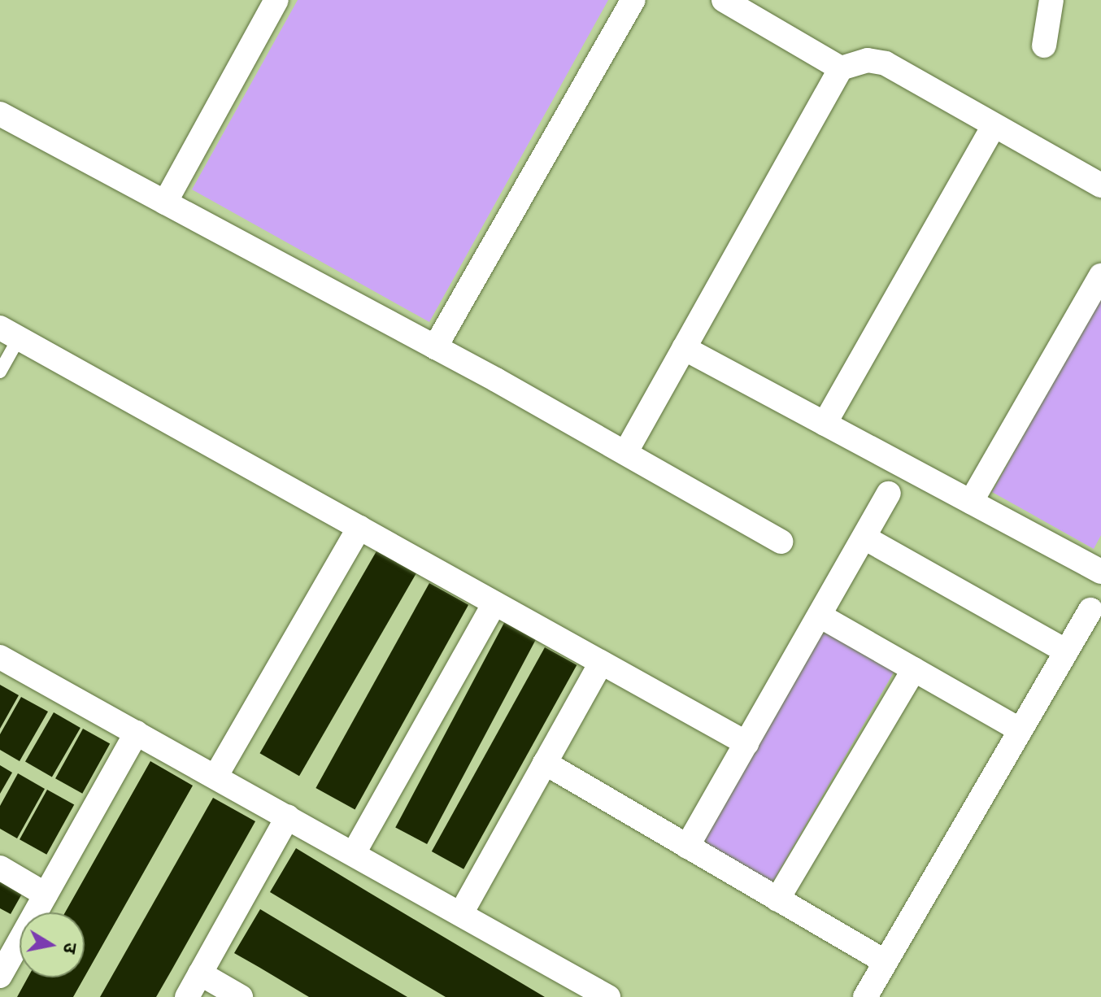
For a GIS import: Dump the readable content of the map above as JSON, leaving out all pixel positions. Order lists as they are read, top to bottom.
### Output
{
  "north": "right"
}
